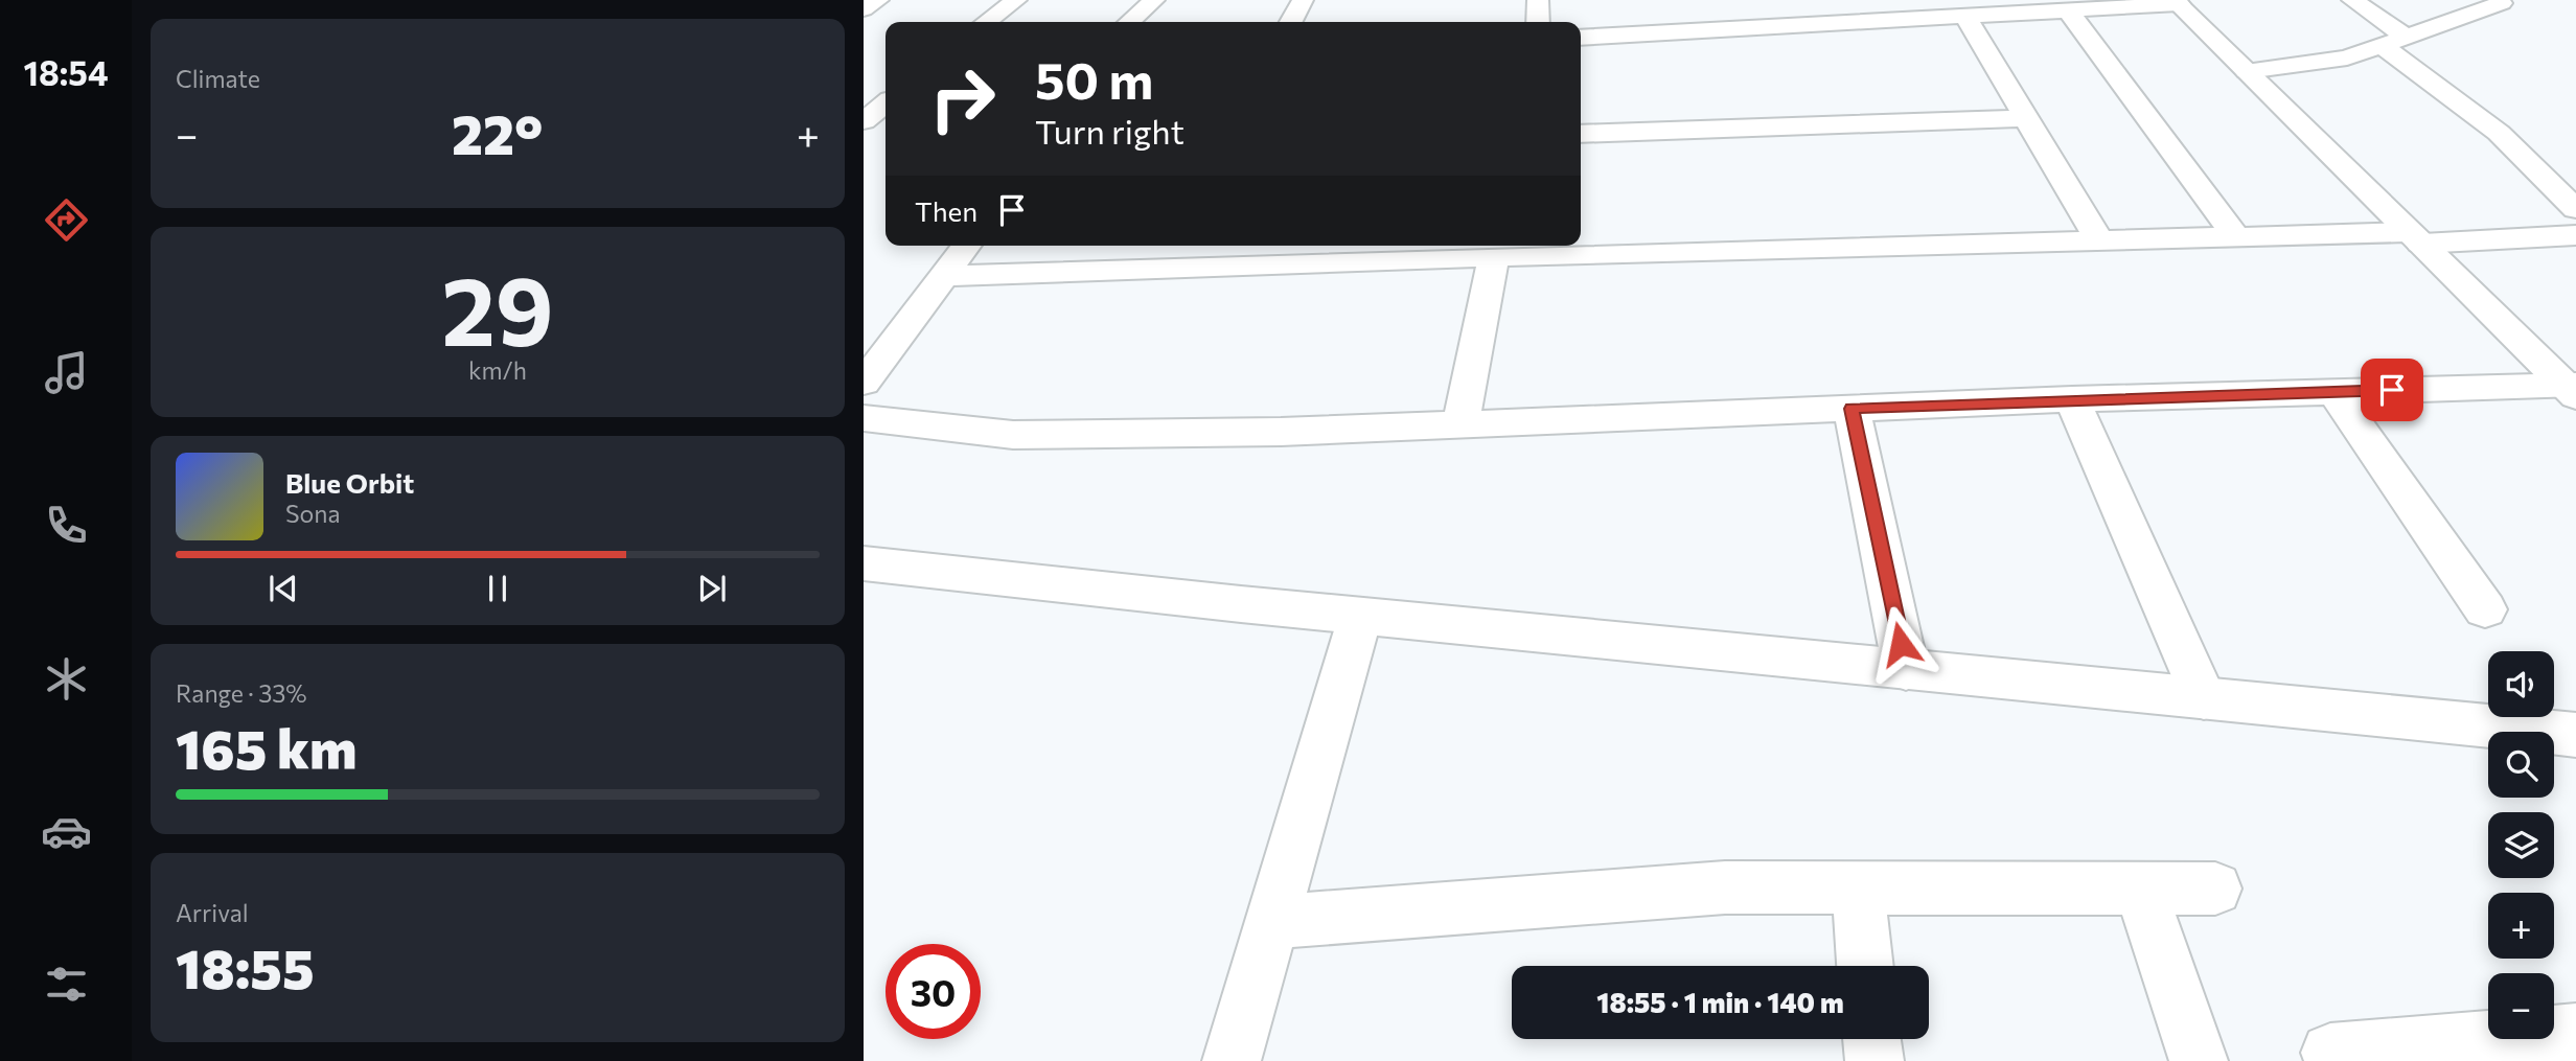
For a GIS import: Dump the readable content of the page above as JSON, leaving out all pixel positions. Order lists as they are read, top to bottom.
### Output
{
  "page": {
    "tabs": "18:54",
    "tile": [
      "Climate",
      ["29", "km/h"],
      ["Range · 33%", "165 km"],
      ["Arrival", "18:55"]
    ],
    "turn": ["50 m", "Turn right"],
    "heat": ["−", "22°", "+"],
    "then": "Then",
    "song": ["Blue Orbit", "Sona"],
    "map_buttons": ["+", "−"],
    "limit": "30",
    "trip": "18:55 · 1 min · 140 m"
  }
}
